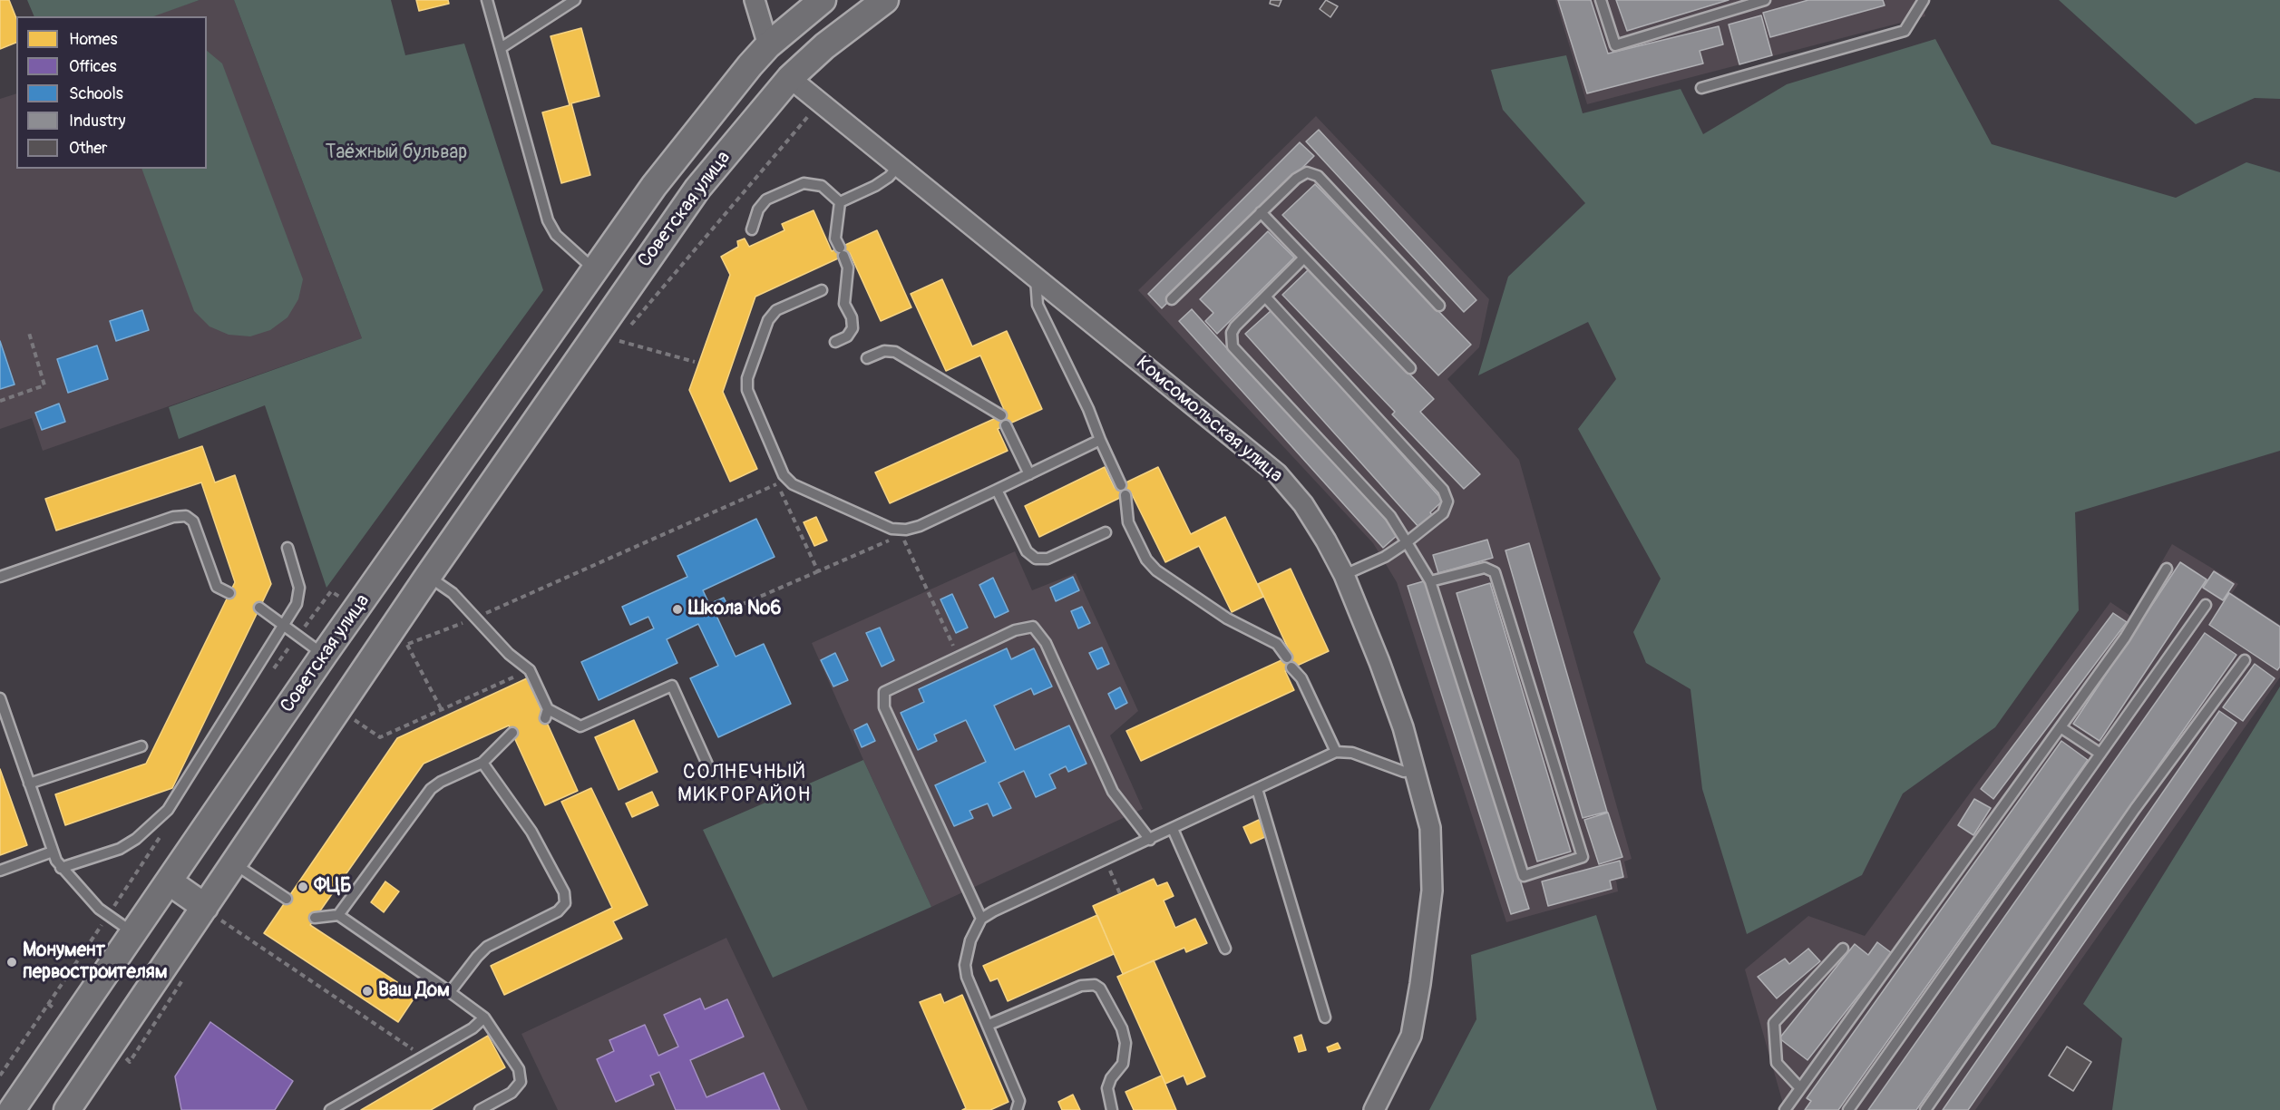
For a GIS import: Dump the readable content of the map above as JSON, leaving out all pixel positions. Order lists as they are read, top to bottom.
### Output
{
  "streets": {
    "street": ["Советская улица", "Комсомольская улица"]
  },
  "crossings": [
    ["Советская улица", "Комсомольская улица"]
  ],
  "districts": ["СОЛНЕЧНЫЙ МИКРОРАЙОН"],
  "parks": ["Таёжный бульвар"],
  "places": [
    "Школа №6",
    "ФЦБ",
    "Монумент первостроителям",
    "Ваш Дом"
  ],
  "legend": [
    "Homes",
    "Offices",
    "Schools",
    "Industry",
    "Other"
  ]
}
